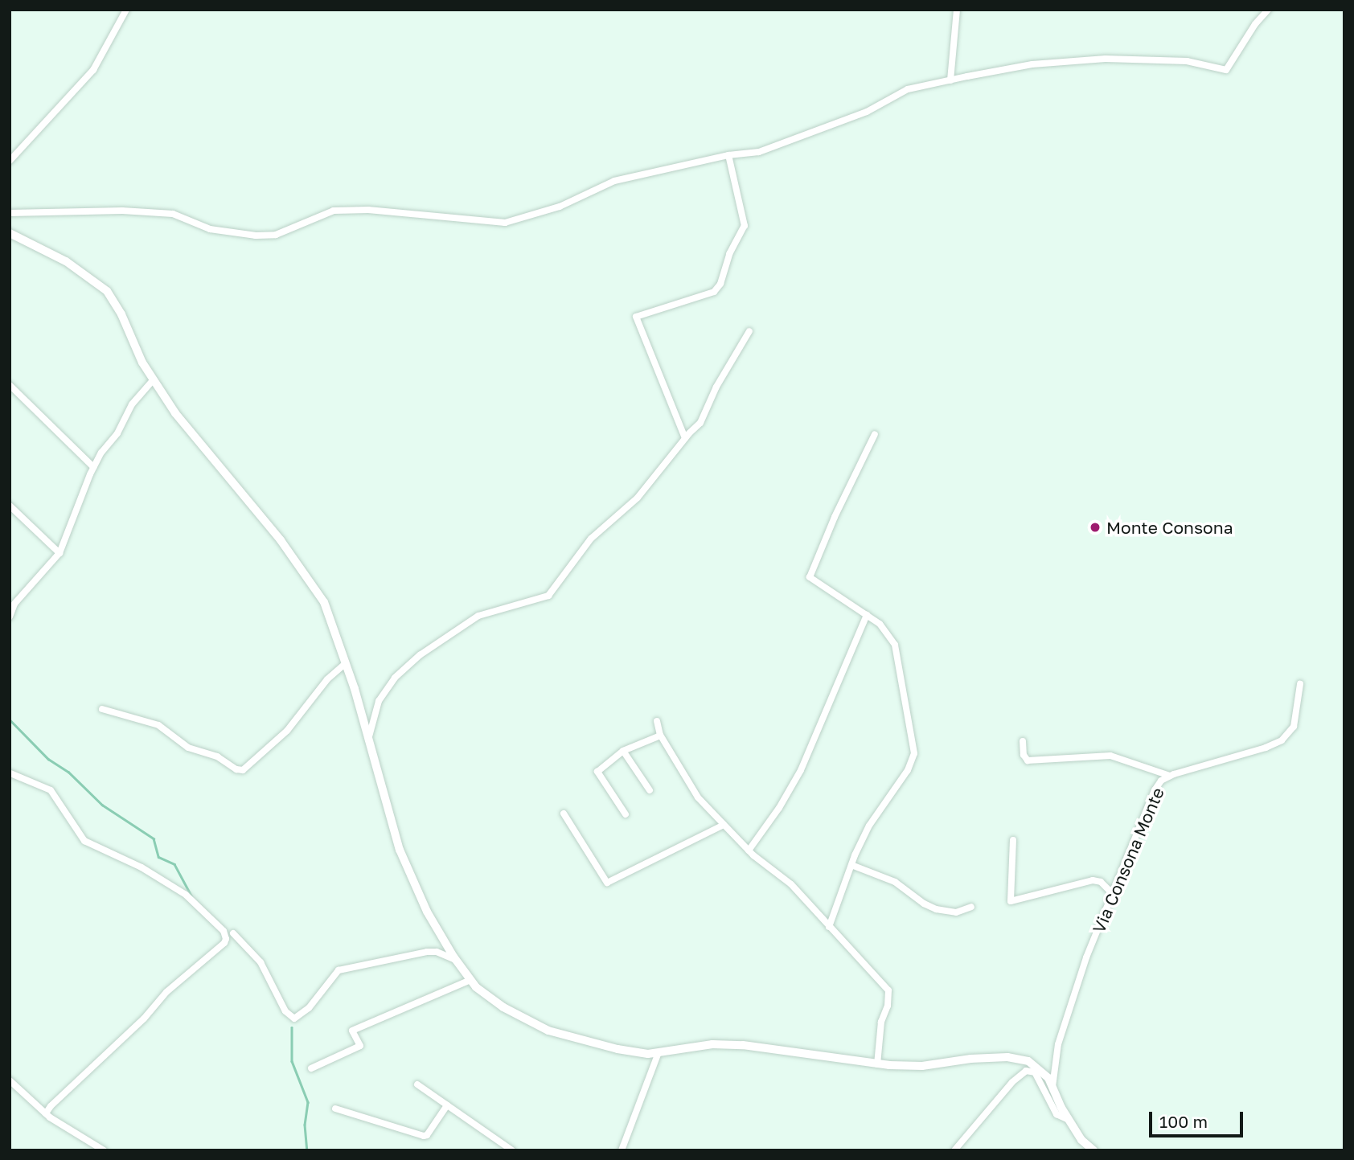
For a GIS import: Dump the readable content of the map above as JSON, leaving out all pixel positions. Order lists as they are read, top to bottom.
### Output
{
  "streets": {
    "street": ["Via Consona Monte"]
  },
  "places": ["Monte Consona"],
  "scale_bar": "100 m"
}
